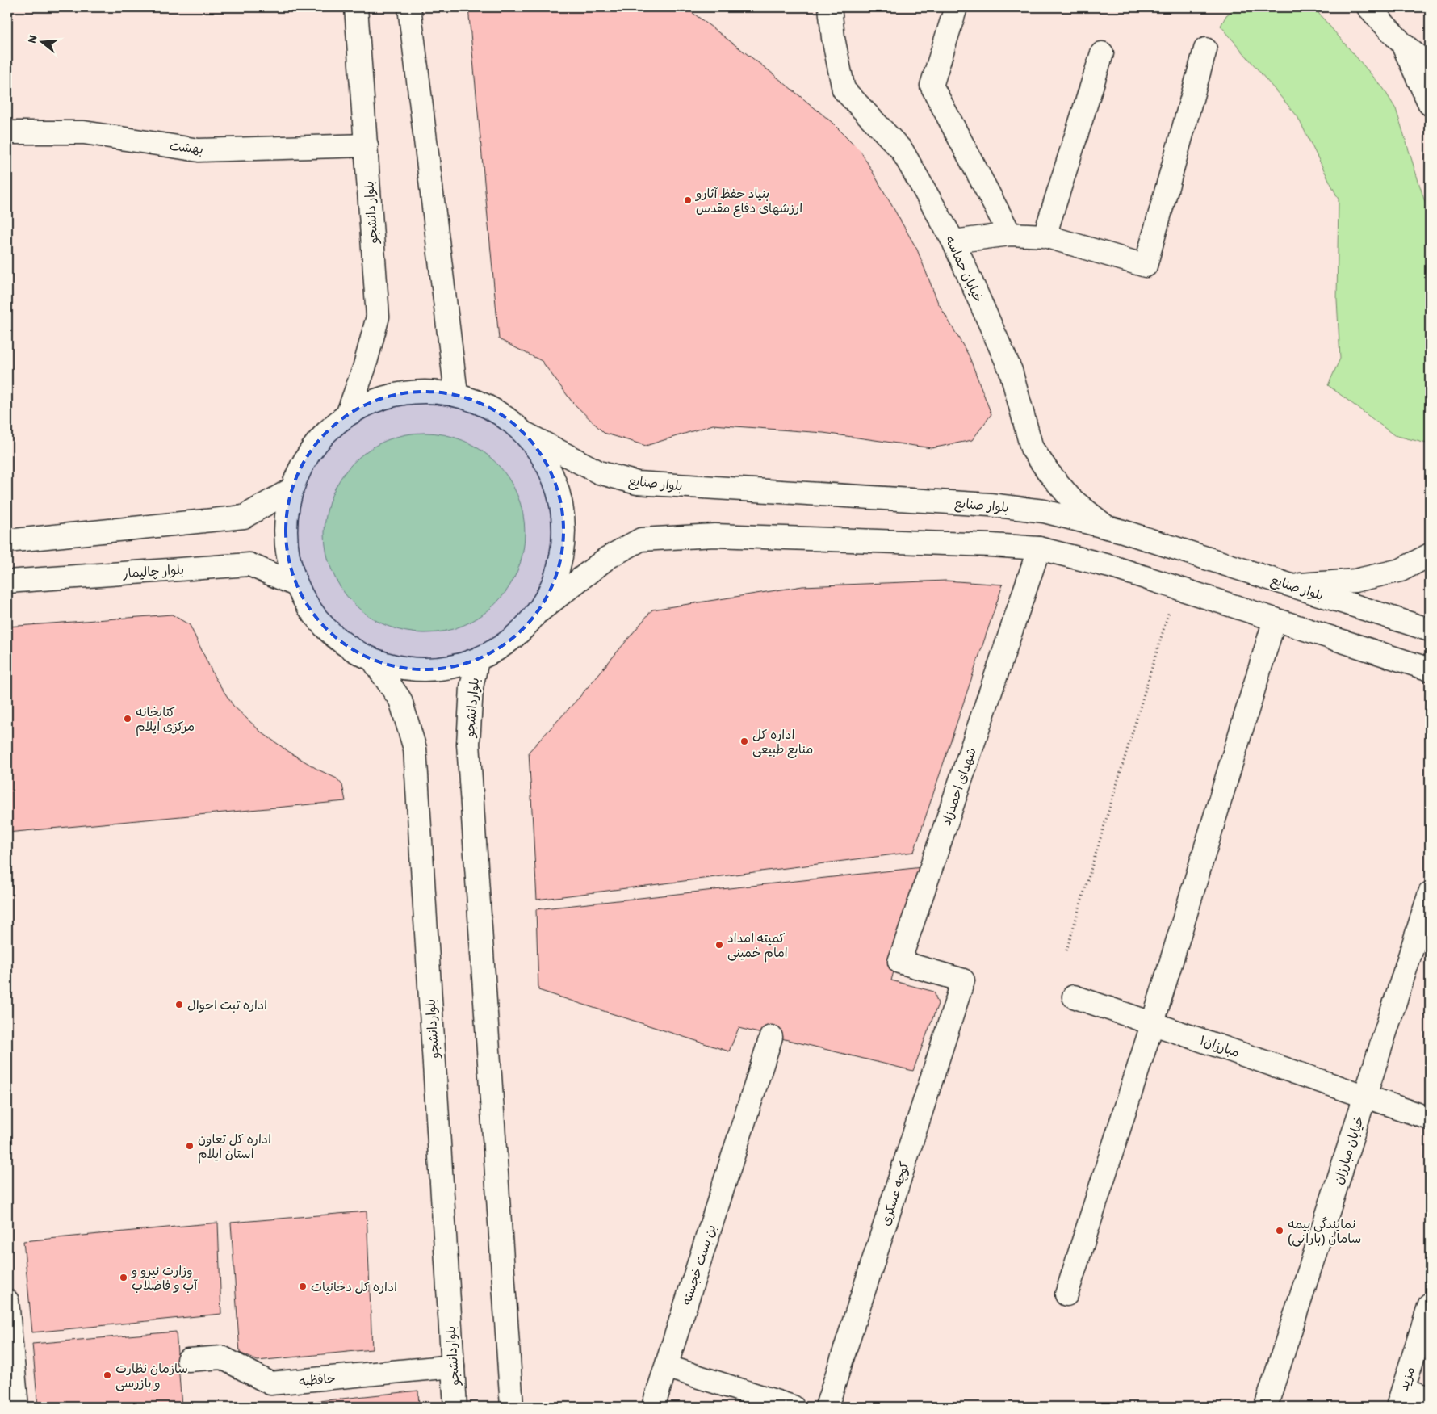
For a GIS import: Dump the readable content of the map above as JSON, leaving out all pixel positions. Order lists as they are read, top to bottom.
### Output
{
  "streets": {
    "street": [
      "بهشت",
      "بلوار دانشجو",
      "خیابان حماسه",
      "بلوار صنایع",
      "بلوار چالیمار",
      "بلواردانشجو",
      "شهدای احمدزاد",
      "مبارزان۱",
      "خیابان مبارزان",
      "کوچه عسکری",
      "بن بست خجسته",
      "مزید",
      "حافظیه"
    ]
  },
  "crossings": [
    ["بهشت", "بلوار دانشجو"],
    ["خیابان حماسه", "بلوار صنایع"],
    ["بلواردانشجو", "حافظیه"],
    ["شهدای احمدزاد", "کوچه عسکری"],
    ["مبارزان۱", "خیابان مبارزان"]
  ],
  "places": [
    "بنیاد حفظ آثارو ارزشهای دفاع مقدس",
    "کتابخانه مرکزی ایلام",
    "اداره کل منابع طبیعی",
    "کمیته امداد امام خمینی",
    "اداره ثبت احوال",
    "اداره کل تعاون استان ایلام",
    "نمایندگی بیمه سامان (بارانی)",
    "وزارت نیرو و آب و فاضلاب",
    "اداره کل دخانیات",
    "سازمان نظارت و بازرسی"
  ],
  "north": "left"
}
